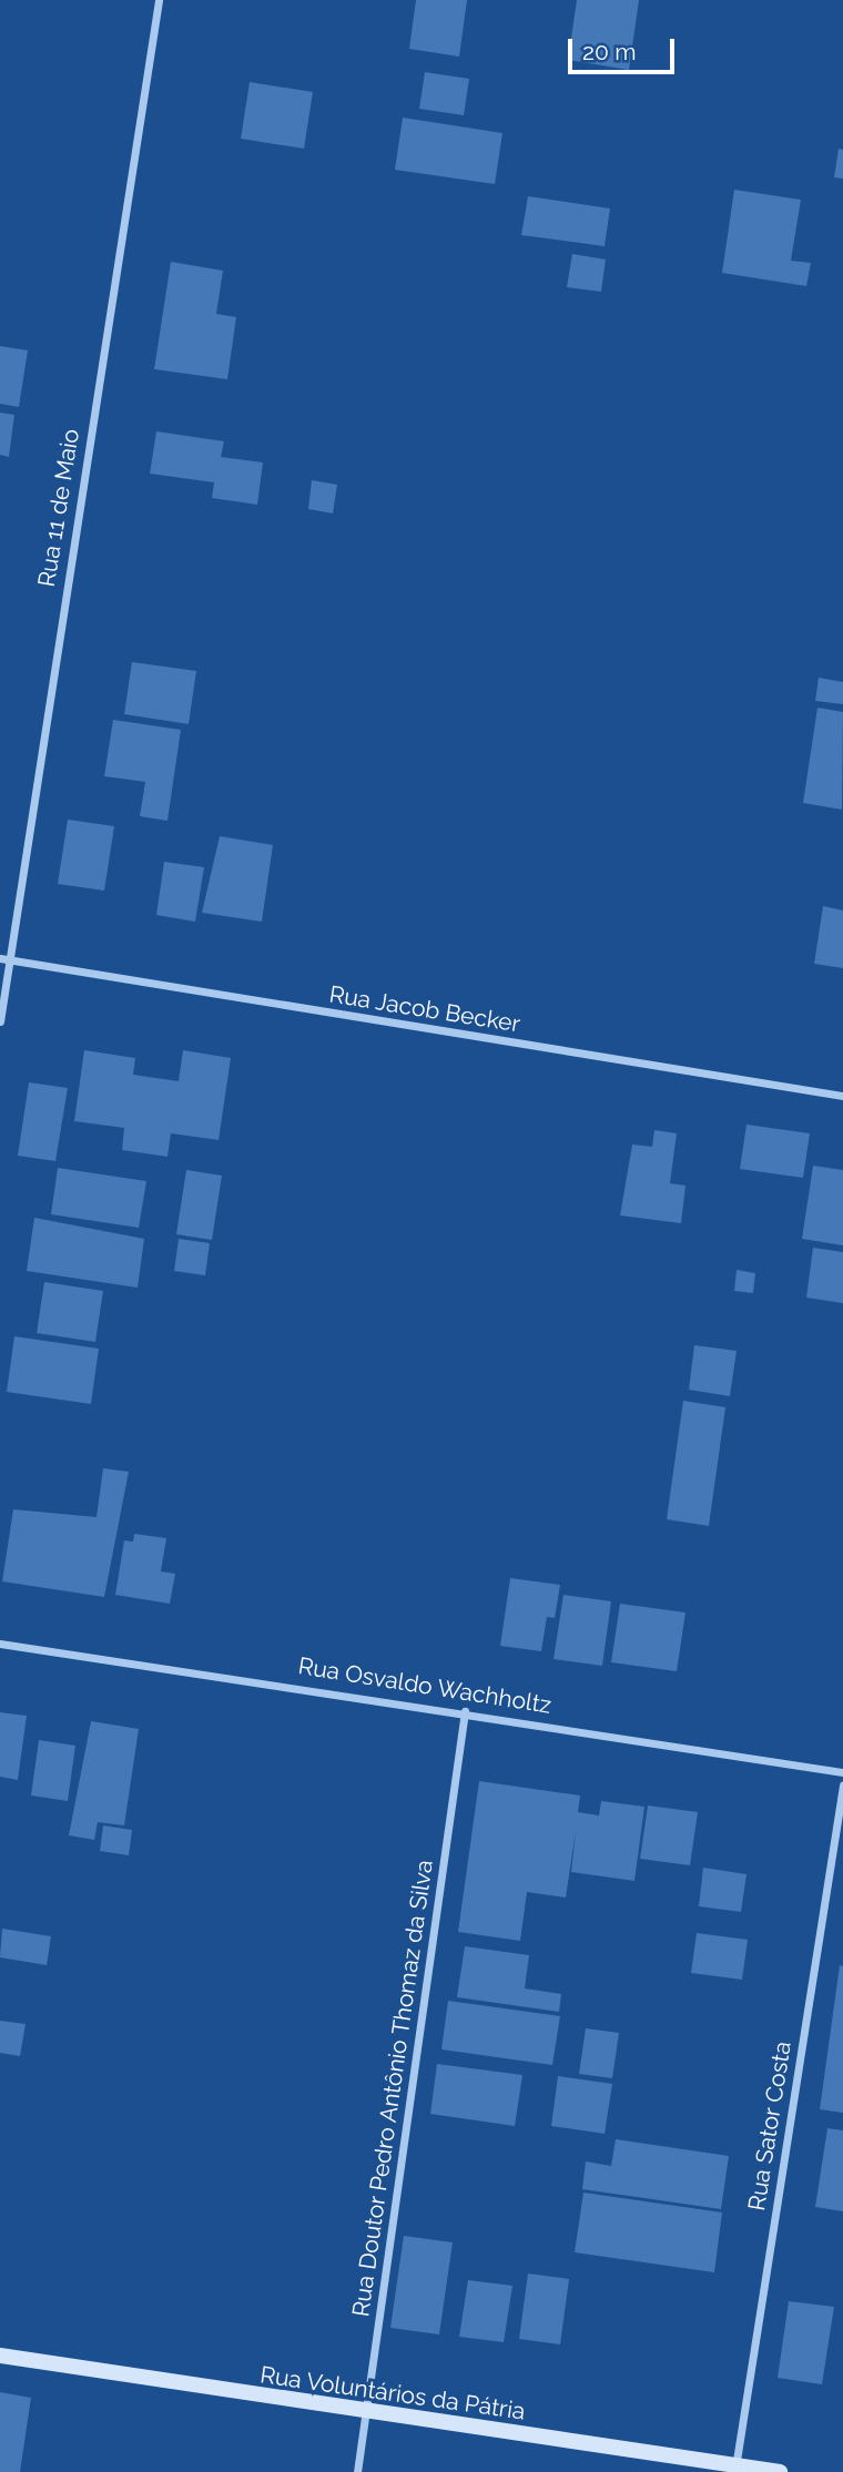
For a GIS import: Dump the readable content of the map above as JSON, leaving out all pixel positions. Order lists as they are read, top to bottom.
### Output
{
  "streets": {
    "street": [
      "Rua 11 de Maio",
      "Rua Jacob Becker",
      "Rua Osvaldo Wachholtz",
      "Rua Doutor Pedro Antônio Thomaz da Silva",
      "Rua Sator Costa",
      "Rua Voluntários da Pátria"
    ]
  },
  "crossings": [
    ["Rua 11 de Maio", "Rua Jacob Becker"],
    ["Rua Osvaldo Wachholtz", "Rua Doutor Pedro Antônio Thomaz da Silva"],
    ["Rua Doutor Pedro Antônio Thomaz da Silva", "Rua Voluntários da Pátria"],
    ["Rua Sator Costa", "Rua Voluntários da Pátria"]
  ],
  "scale_bar": "20 m"
}
